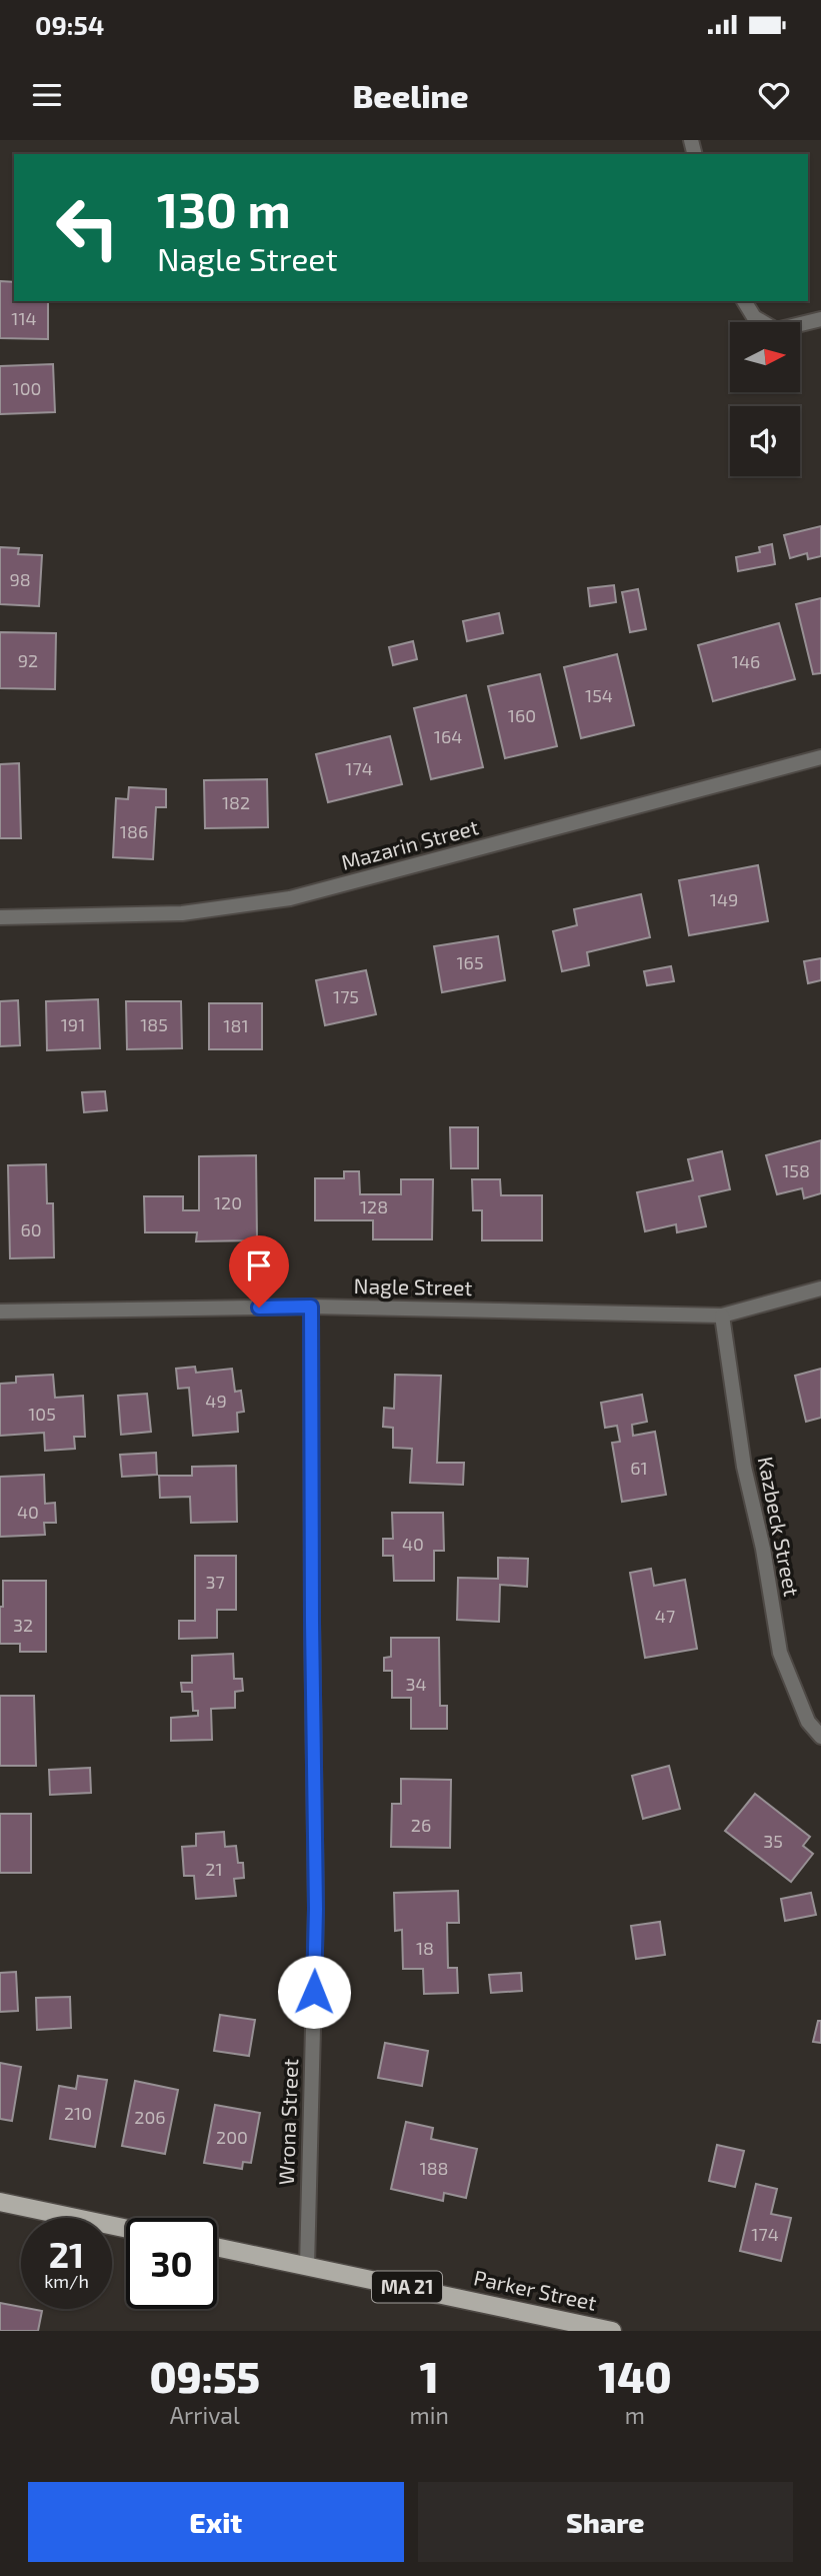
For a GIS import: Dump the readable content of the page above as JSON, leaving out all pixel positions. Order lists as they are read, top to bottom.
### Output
{
  "streets": {
    "main road": ["MA 21", "Parker Street"],
    "street": [
      "Mazarin Street",
      "Nagle Street",
      "Kazbeck Street",
      "Wrona Street"
    ]
  },
  "crossings": [
    ["Nagle Street", "Kazbeck Street"],
    ["Nagle Street", "Wrona Street"],
    ["Wrona Street", "Parker Street"]
  ],
  "house_numbers": [
    "114",
    "100",
    "98",
    "92",
    "146",
    "154",
    "160",
    "164",
    "174",
    "182",
    "186",
    "149",
    "165",
    "175",
    "191",
    "185",
    "181",
    "158",
    "120",
    "128",
    "60",
    "49",
    "105",
    "61",
    "40",
    "40",
    "37",
    "47",
    "32",
    "34",
    "26",
    "35",
    "21",
    "18",
    "210",
    "206",
    "200",
    "188",
    "174"
  ],
  "north": "right",
  "page": {
    "status": "09:54",
    "header": "Beeline",
    "turn": ["130 m", "Nagle Street"],
    "speed": "21 km/h",
    "limit": "30",
    "eta": [
      "09:55",
      "Arrival",
      "1",
      "min",
      "140",
      "m"
    ],
    "buttons": ["Exit", "Share"]
  }
}
